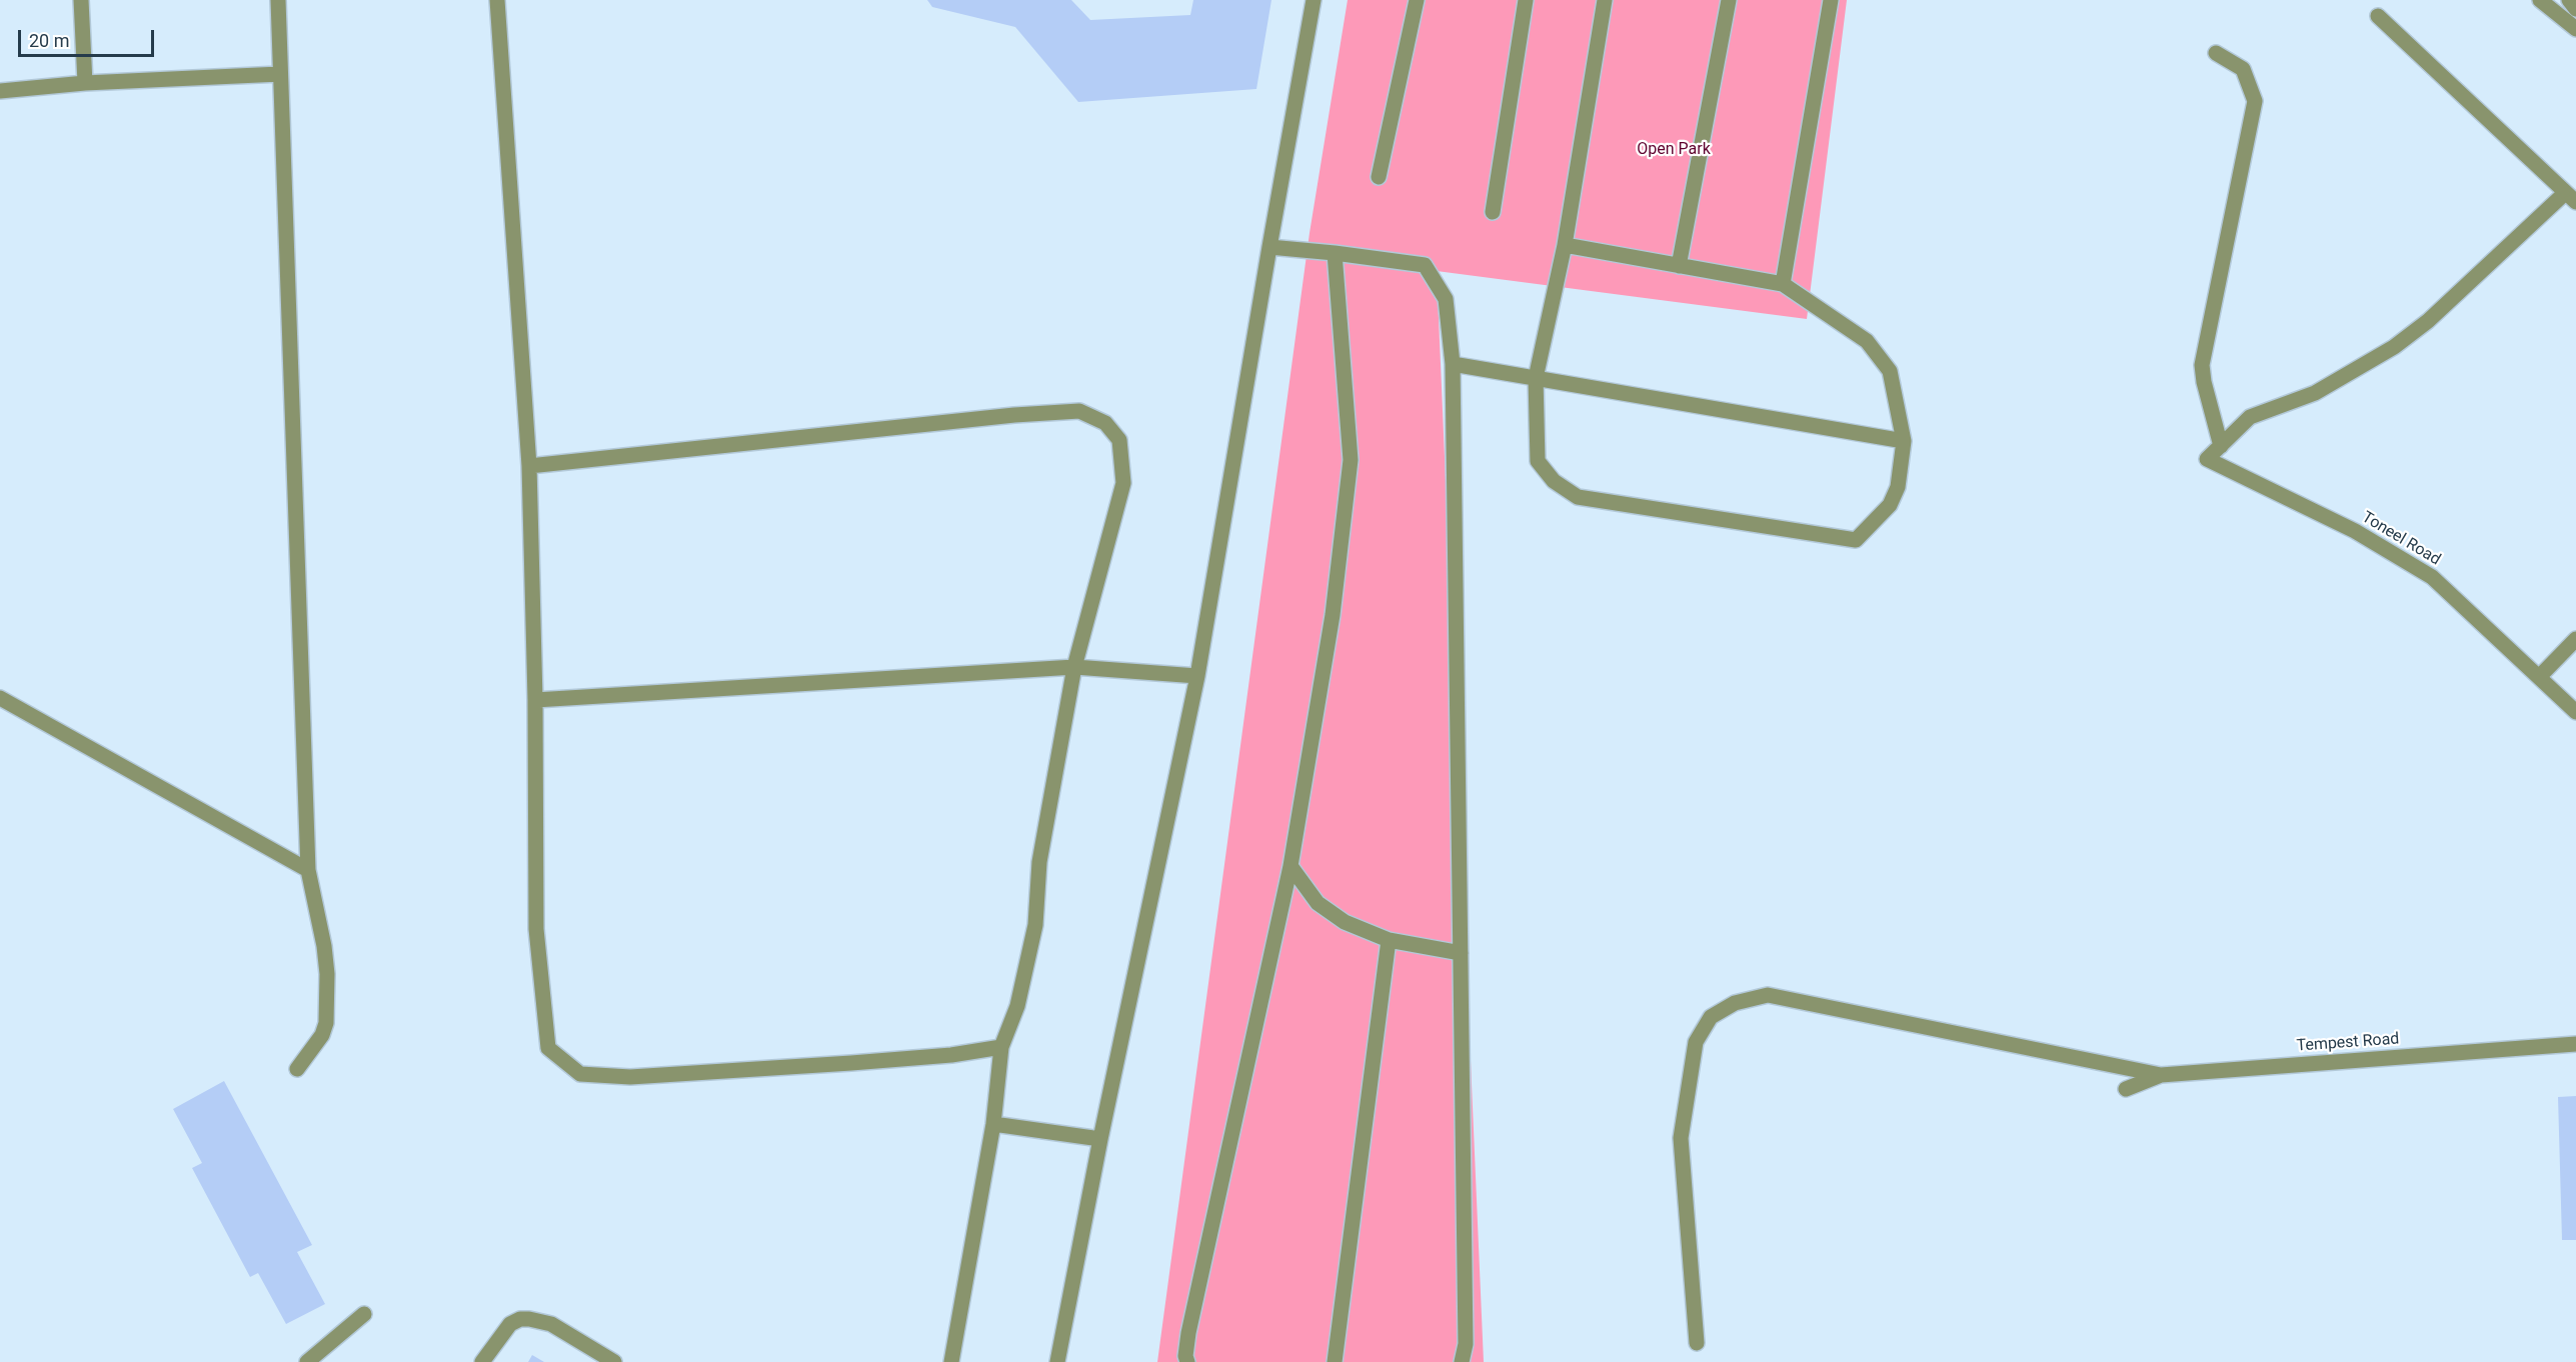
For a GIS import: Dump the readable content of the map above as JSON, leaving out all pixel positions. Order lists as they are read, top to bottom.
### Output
{
  "streets": {
    "street": ["Toneel Road", "Tempest Road"]
  },
  "parks": ["Open Park"],
  "scale_bar": "20 m"
}
